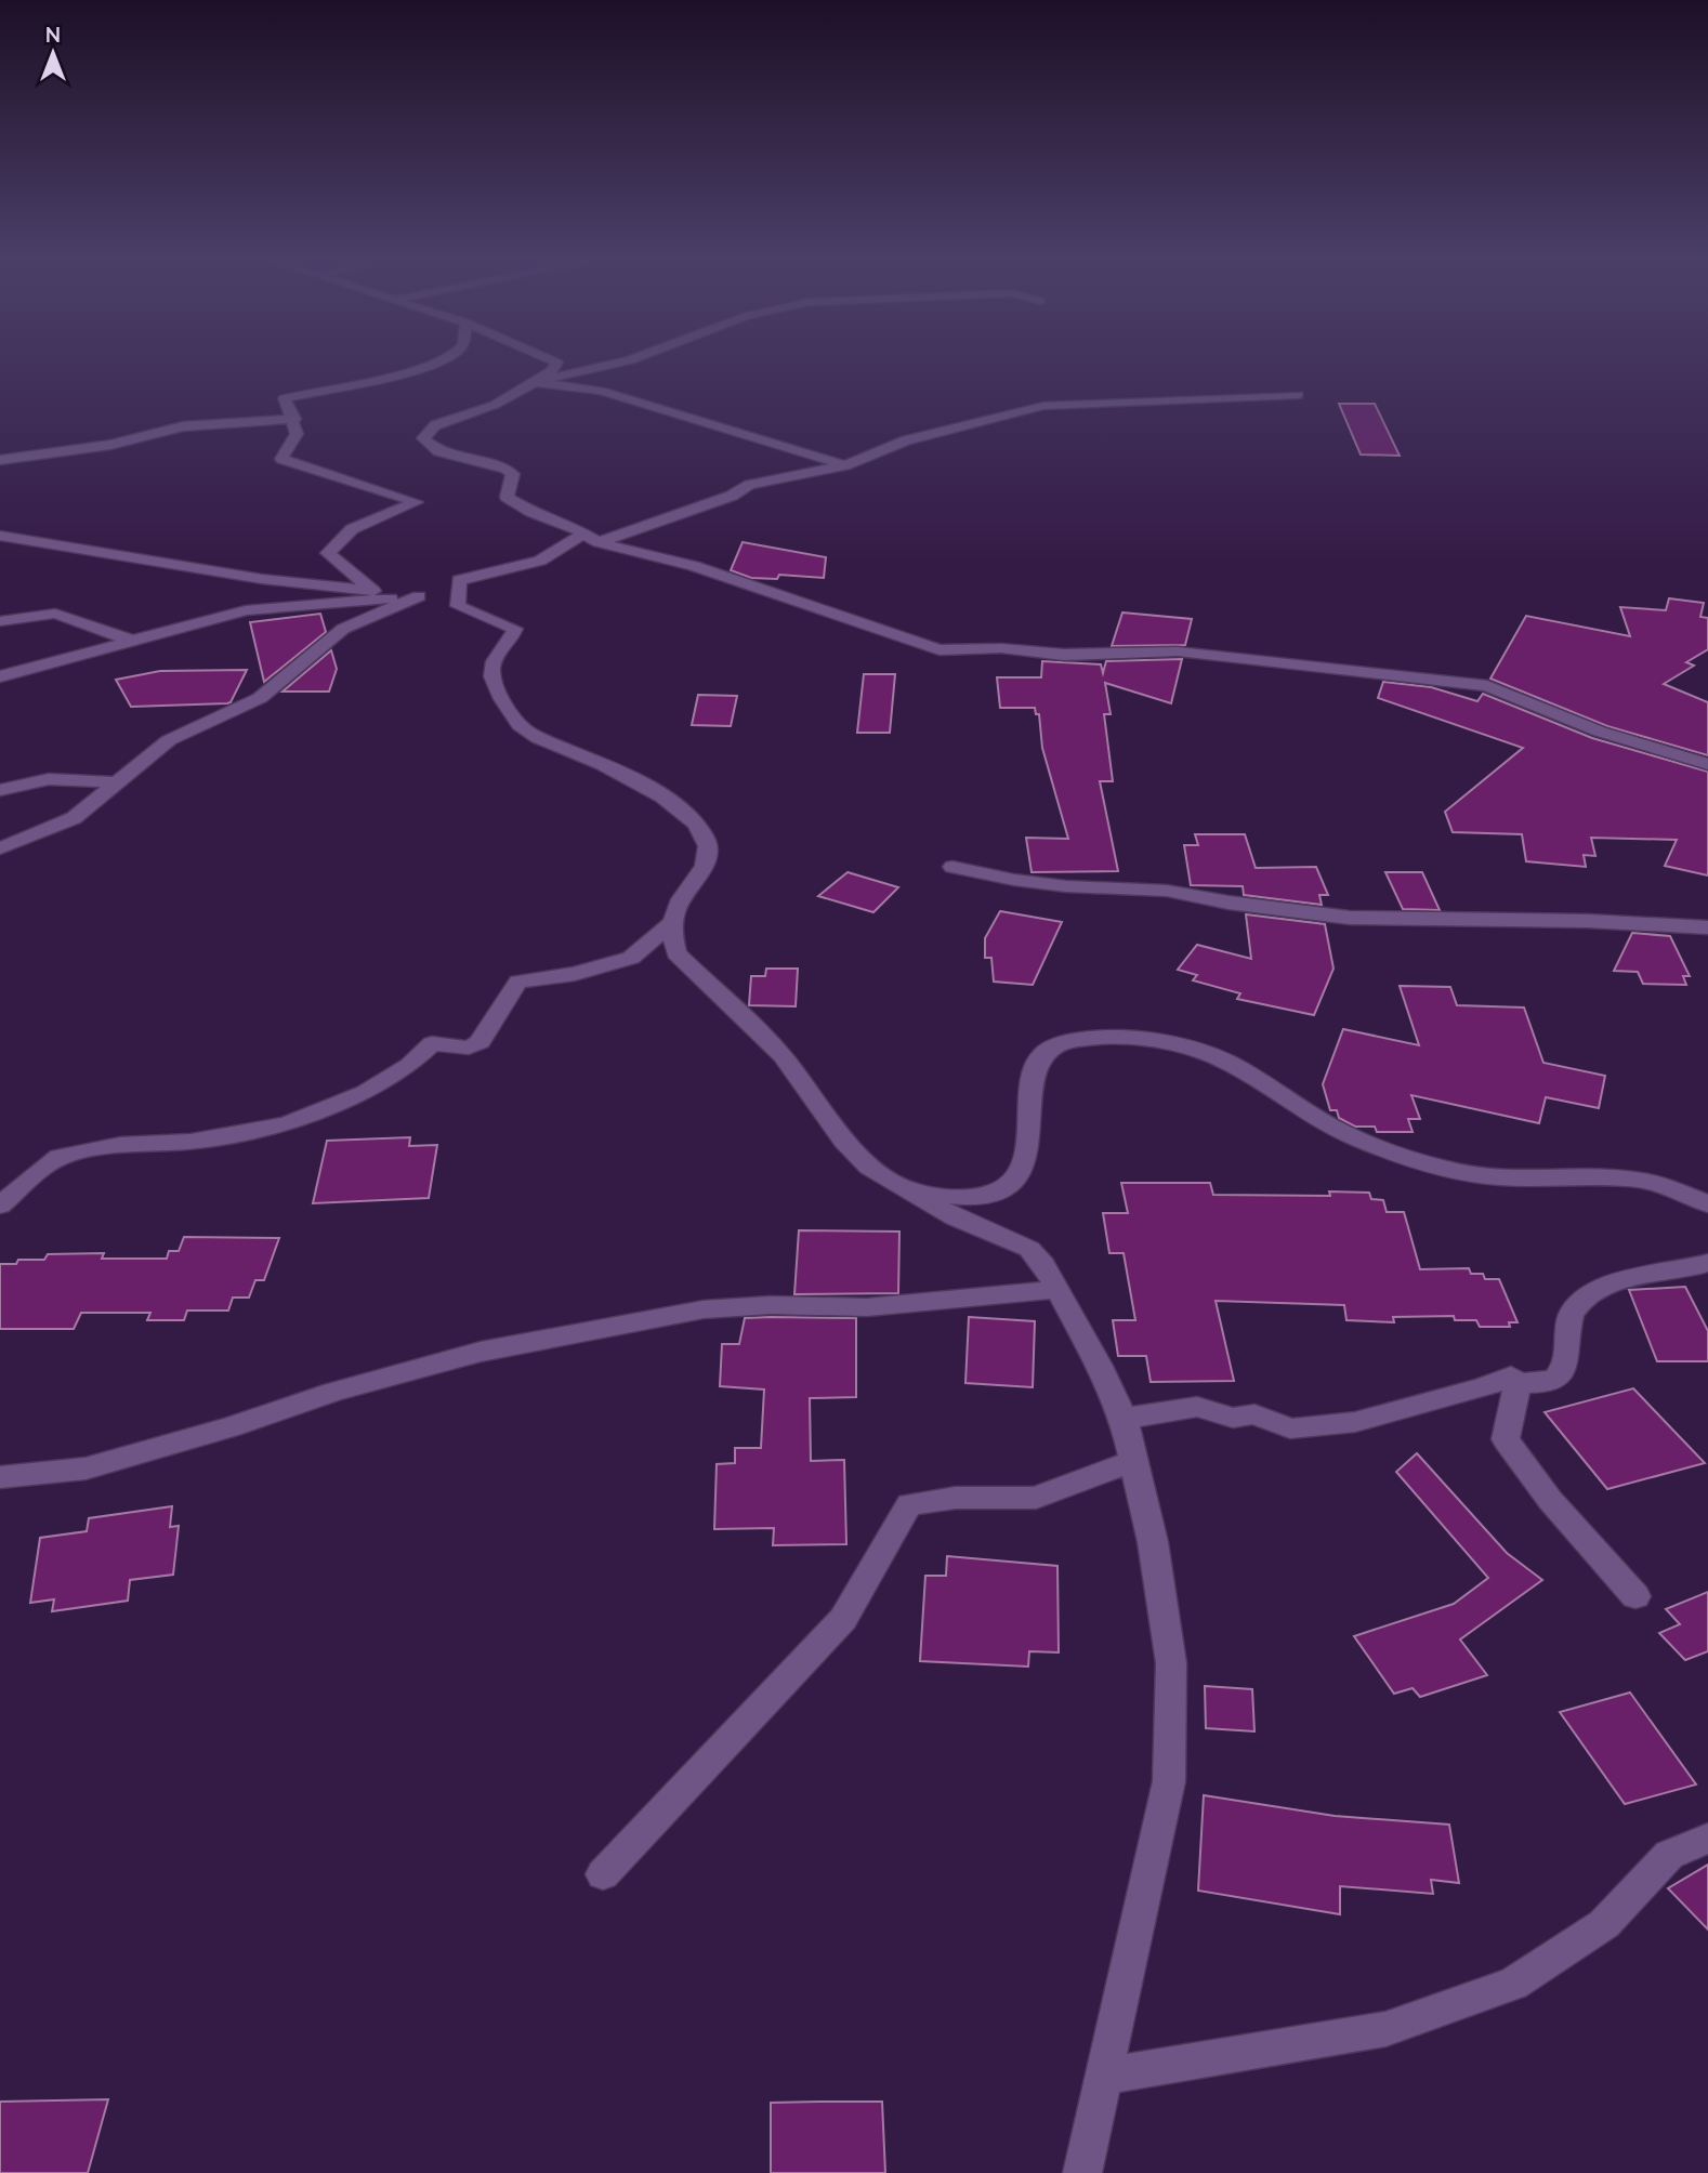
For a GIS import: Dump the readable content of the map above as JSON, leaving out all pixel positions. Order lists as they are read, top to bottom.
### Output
{
  "north": "top"
}
